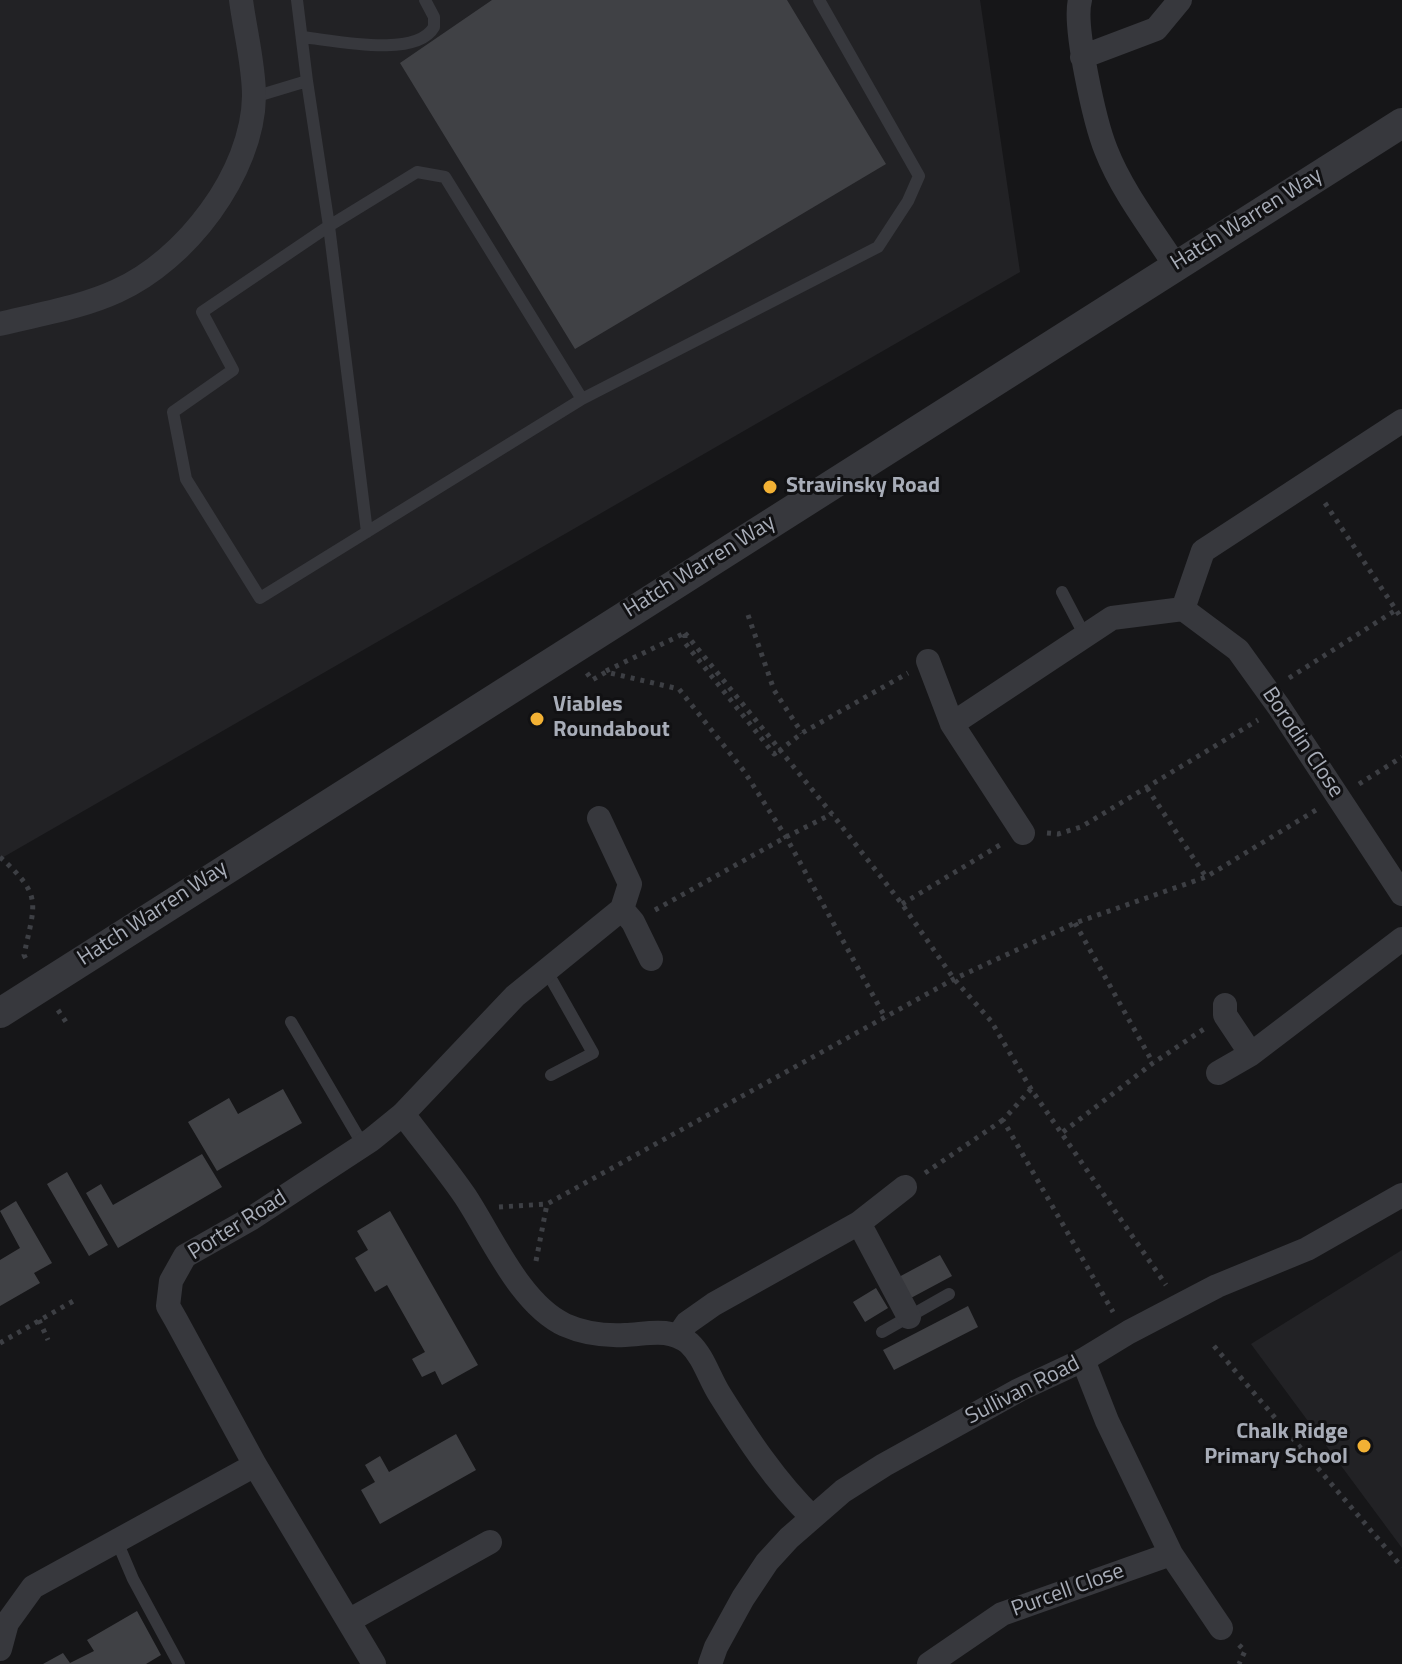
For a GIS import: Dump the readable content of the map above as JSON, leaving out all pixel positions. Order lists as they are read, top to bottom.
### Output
{
  "streets": {
    "street": [
      "Hatch Warren Way",
      "Borodin Close",
      "Porter Road",
      "Sullivan Road",
      "Purcell Close"
    ]
  },
  "places": ["Stravinsky Road", "Viables Roundabout", "Chalk Ridge Primary School"]
}
